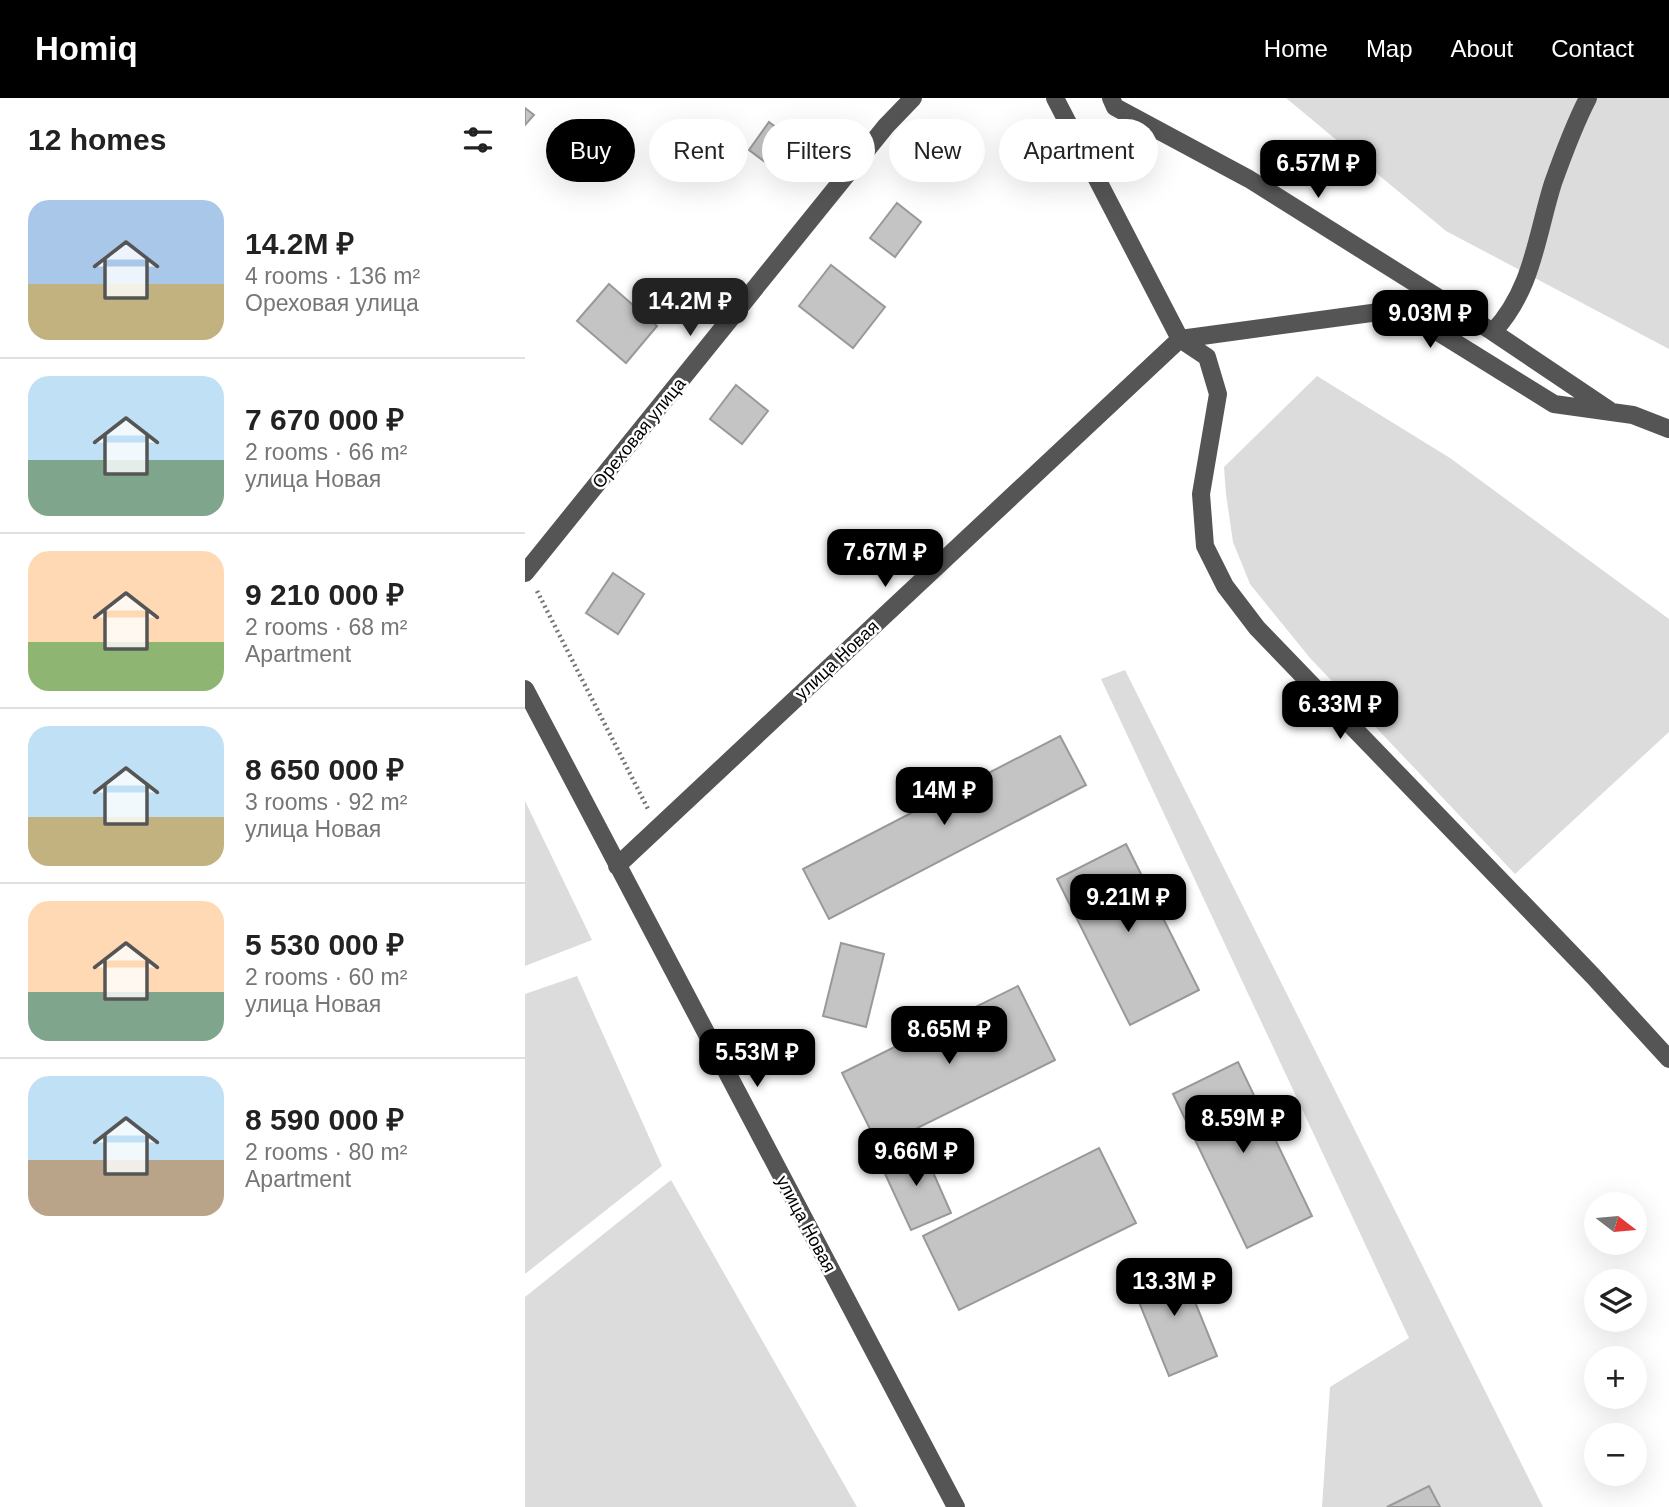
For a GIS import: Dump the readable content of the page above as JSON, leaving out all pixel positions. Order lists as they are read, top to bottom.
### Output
{
  "streets": {
    "street": ["Ореховая улица", "улица Новая"]
  },
  "north": "right",
  "page": {
    "header": "Homiq",
    "nav": [
      "Home",
      "Map",
      "About",
      "Contact"
    ],
    "heading": "12 homes",
    "chip": [
      "Buy",
      "Rent",
      "Filters",
      "New",
      "Apartment"
    ],
    "price": [
      "6.57M ₽",
      "14.2M ₽",
      "9.03M ₽",
      "7.67M ₽",
      "6.33M ₽",
      "14M ₽",
      "9.21M ₽",
      "8.65M ₽",
      "5.53M ₽",
      "8.59M ₽",
      "9.66M ₽",
      "13.3M ₽"
    ],
    "list": [
      {
        "name": "14.2M ₽",
        "note": "4 rooms · 136 m² · Ореховая улица"
      },
      {
        "name": "7 670 000 ₽",
        "note": "2 rooms · 66 m² · улица Новая"
      },
      {
        "name": "9 210 000 ₽",
        "note": "2 rooms · 68 m² · Apartment"
      },
      {
        "name": "8 650 000 ₽",
        "note": "3 rooms · 92 m² · улица Новая"
      },
      {
        "name": "5 530 000 ₽",
        "note": "2 rooms · 60 m² · улица Новая"
      },
      {
        "name": "8 590 000 ₽",
        "note": "2 rooms · 80 m² · Apartment"
      }
    ],
    "map_buttons": ["+", "−"]
  }
}
